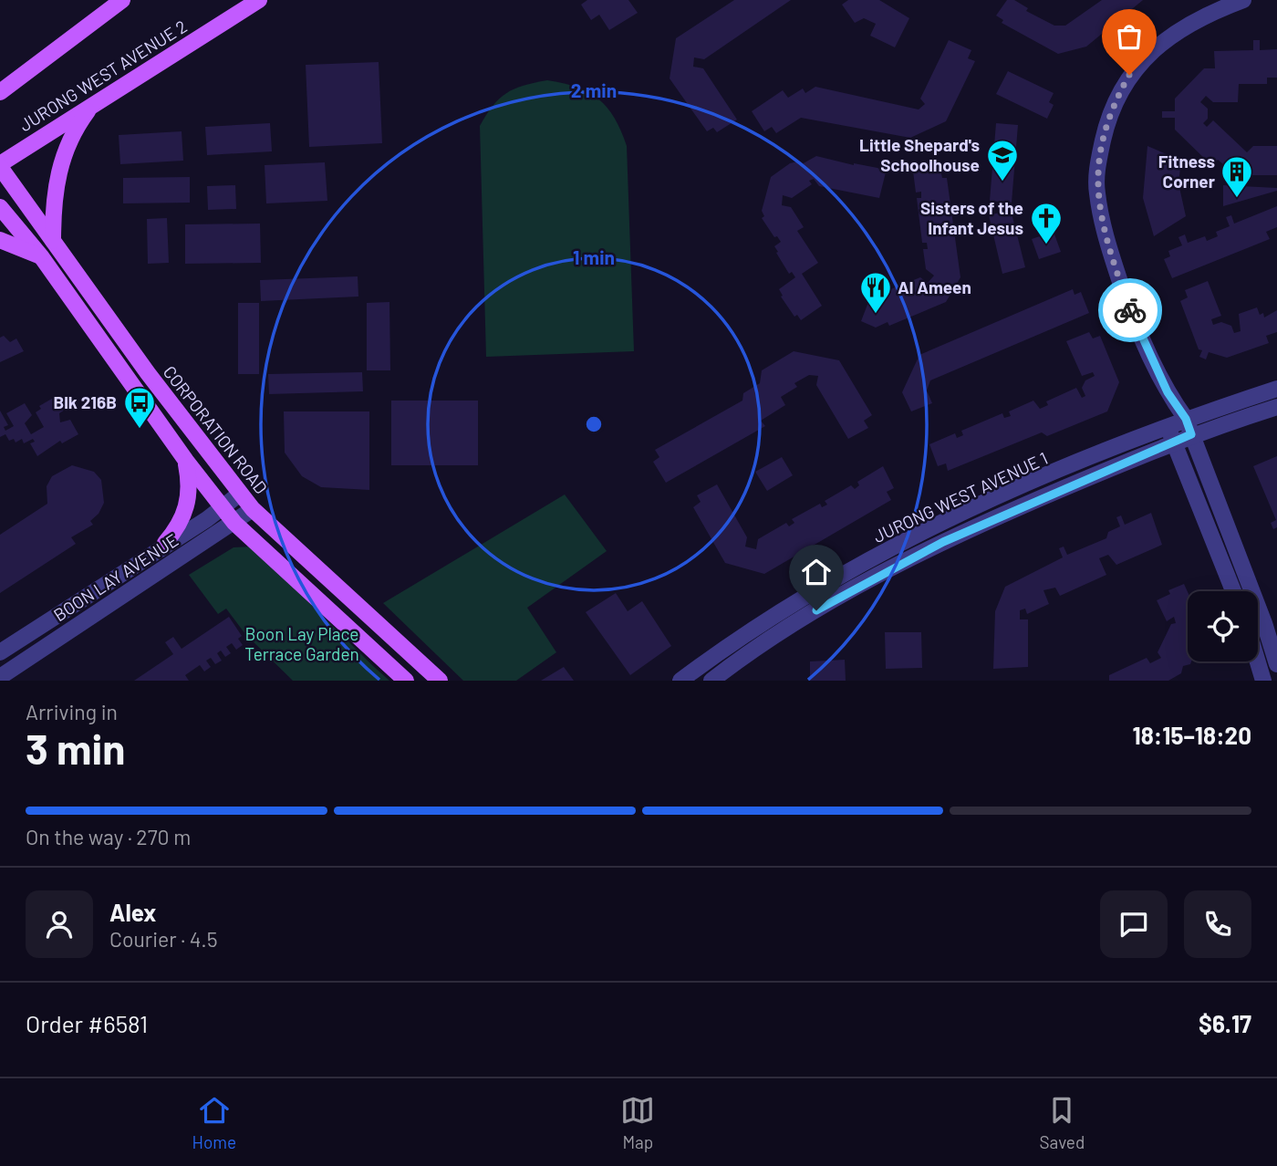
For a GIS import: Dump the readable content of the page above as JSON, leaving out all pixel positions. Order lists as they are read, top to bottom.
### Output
{
  "streets": {
    "main road": ["JURONG WEST AVENUE 2", "CORPORATION ROAD"],
    "street": ["JURONG WEST AVENUE 1", "BOON LAY AVENUE"]
  },
  "crossings": [
    ["JURONG WEST AVENUE 2", "CORPORATION ROAD"],
    ["CORPORATION ROAD", "BOON LAY AVENUE"]
  ],
  "parks": ["Boon Lay Place Terrace Garden"],
  "places": {
    "school or university": ["Little Shepard's Schoolhouse"],
    "building": ["Fitness Corner"],
    "church": ["Sisters of the Infant Jesus"],
    "restaurant": ["Al Ameen"],
    "bus stop": ["Blk 216B"]
  },
  "page": {
    "heading": ["3 min", "Arriving in", "18:15–18:20"],
    "panel": [
      "Alex",
      "Courier · 4.5",
      "Order #6581",
      "$6.17"
    ],
    "bar": "On the way · 270 m",
    "tabs": ["Home", "Map", "Saved"]
  },
  "rings": ["2 min", "1 min"]
}
